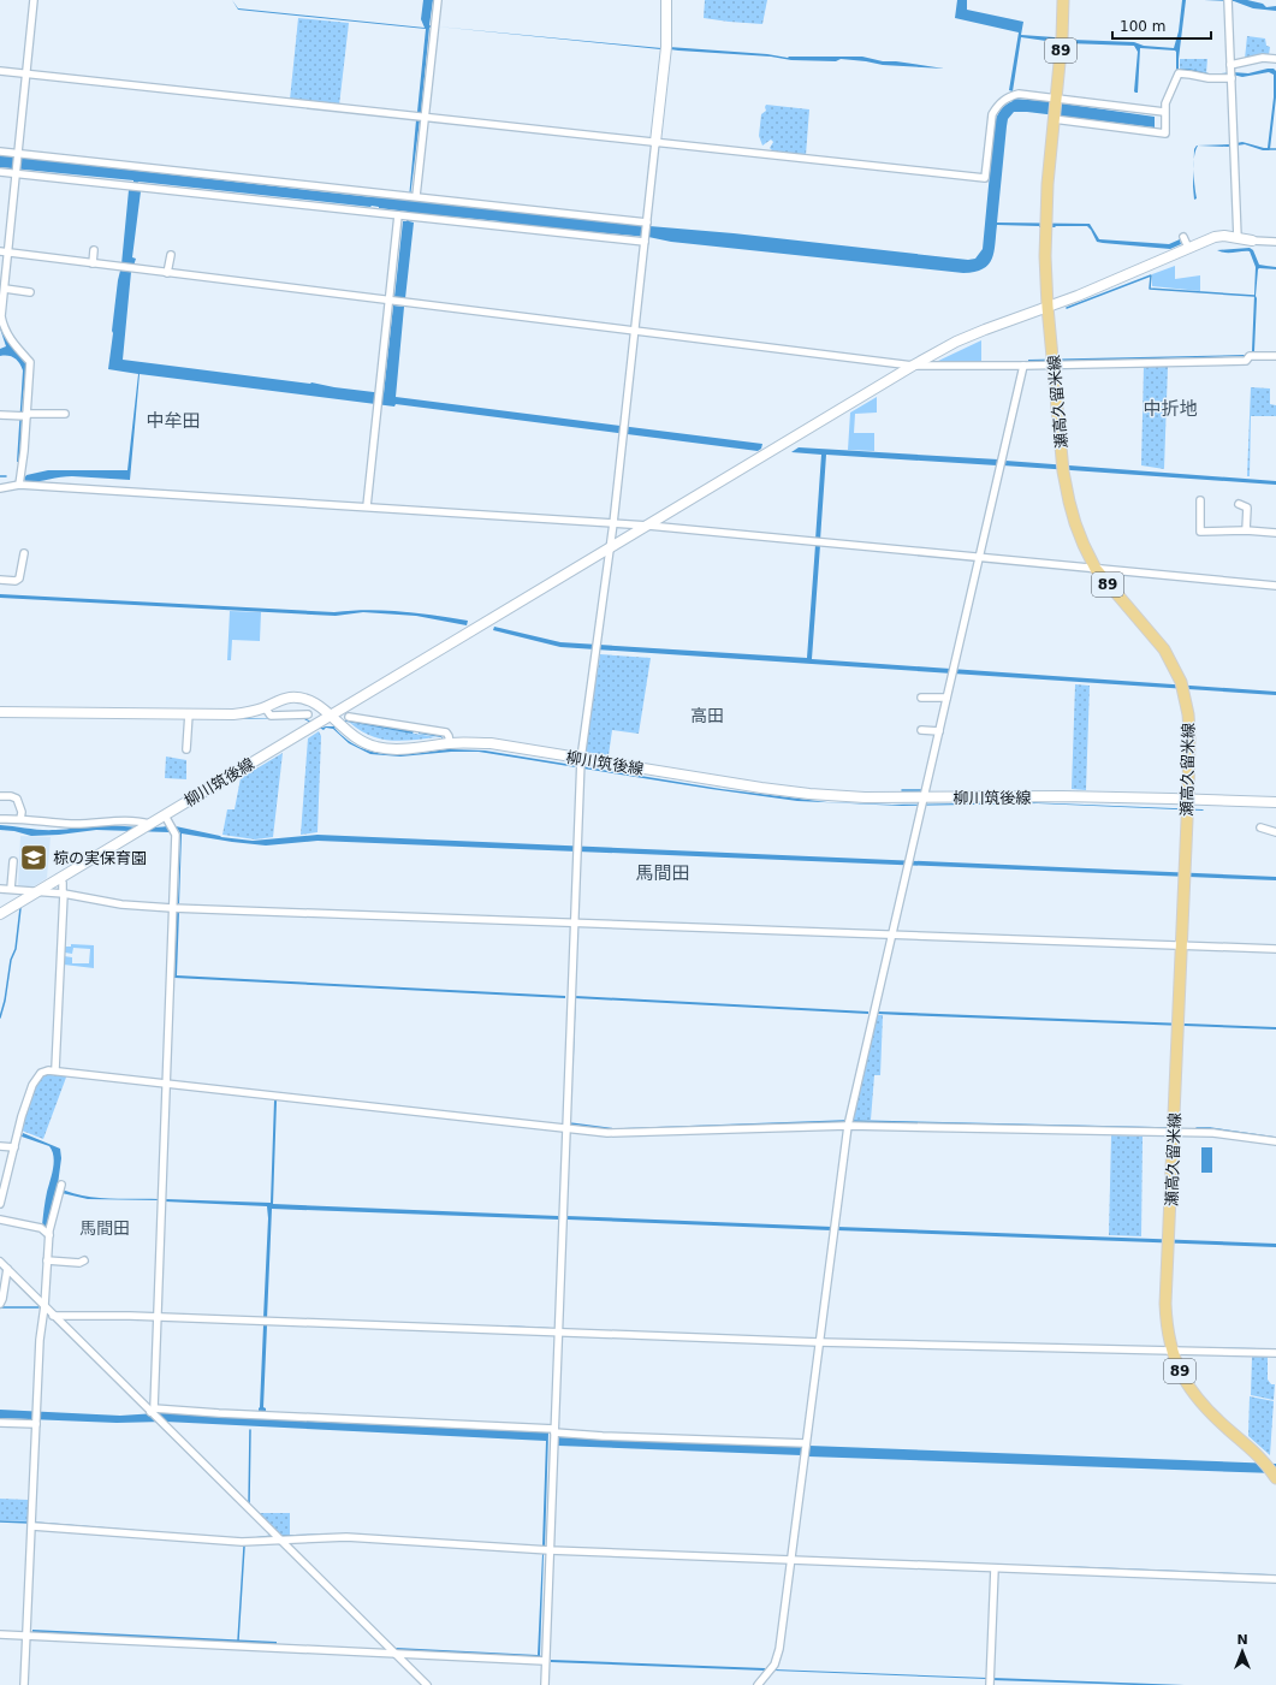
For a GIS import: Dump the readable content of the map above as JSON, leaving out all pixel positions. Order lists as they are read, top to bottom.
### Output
{
  "streets": {
    "main road": ["89", "瀬高久留米線"],
    "street": ["柳川筑後線"]
  },
  "crossings": [
    ["瀬高久留米線", "柳川筑後線"]
  ],
  "districts": [
    "中折地",
    "中牟田",
    "高田",
    "馬間田",
    "馬間田"
  ],
  "places": {
    "school or university": ["椋の実保育園"]
  },
  "scale_bar": "100 m",
  "north": "top"
}
